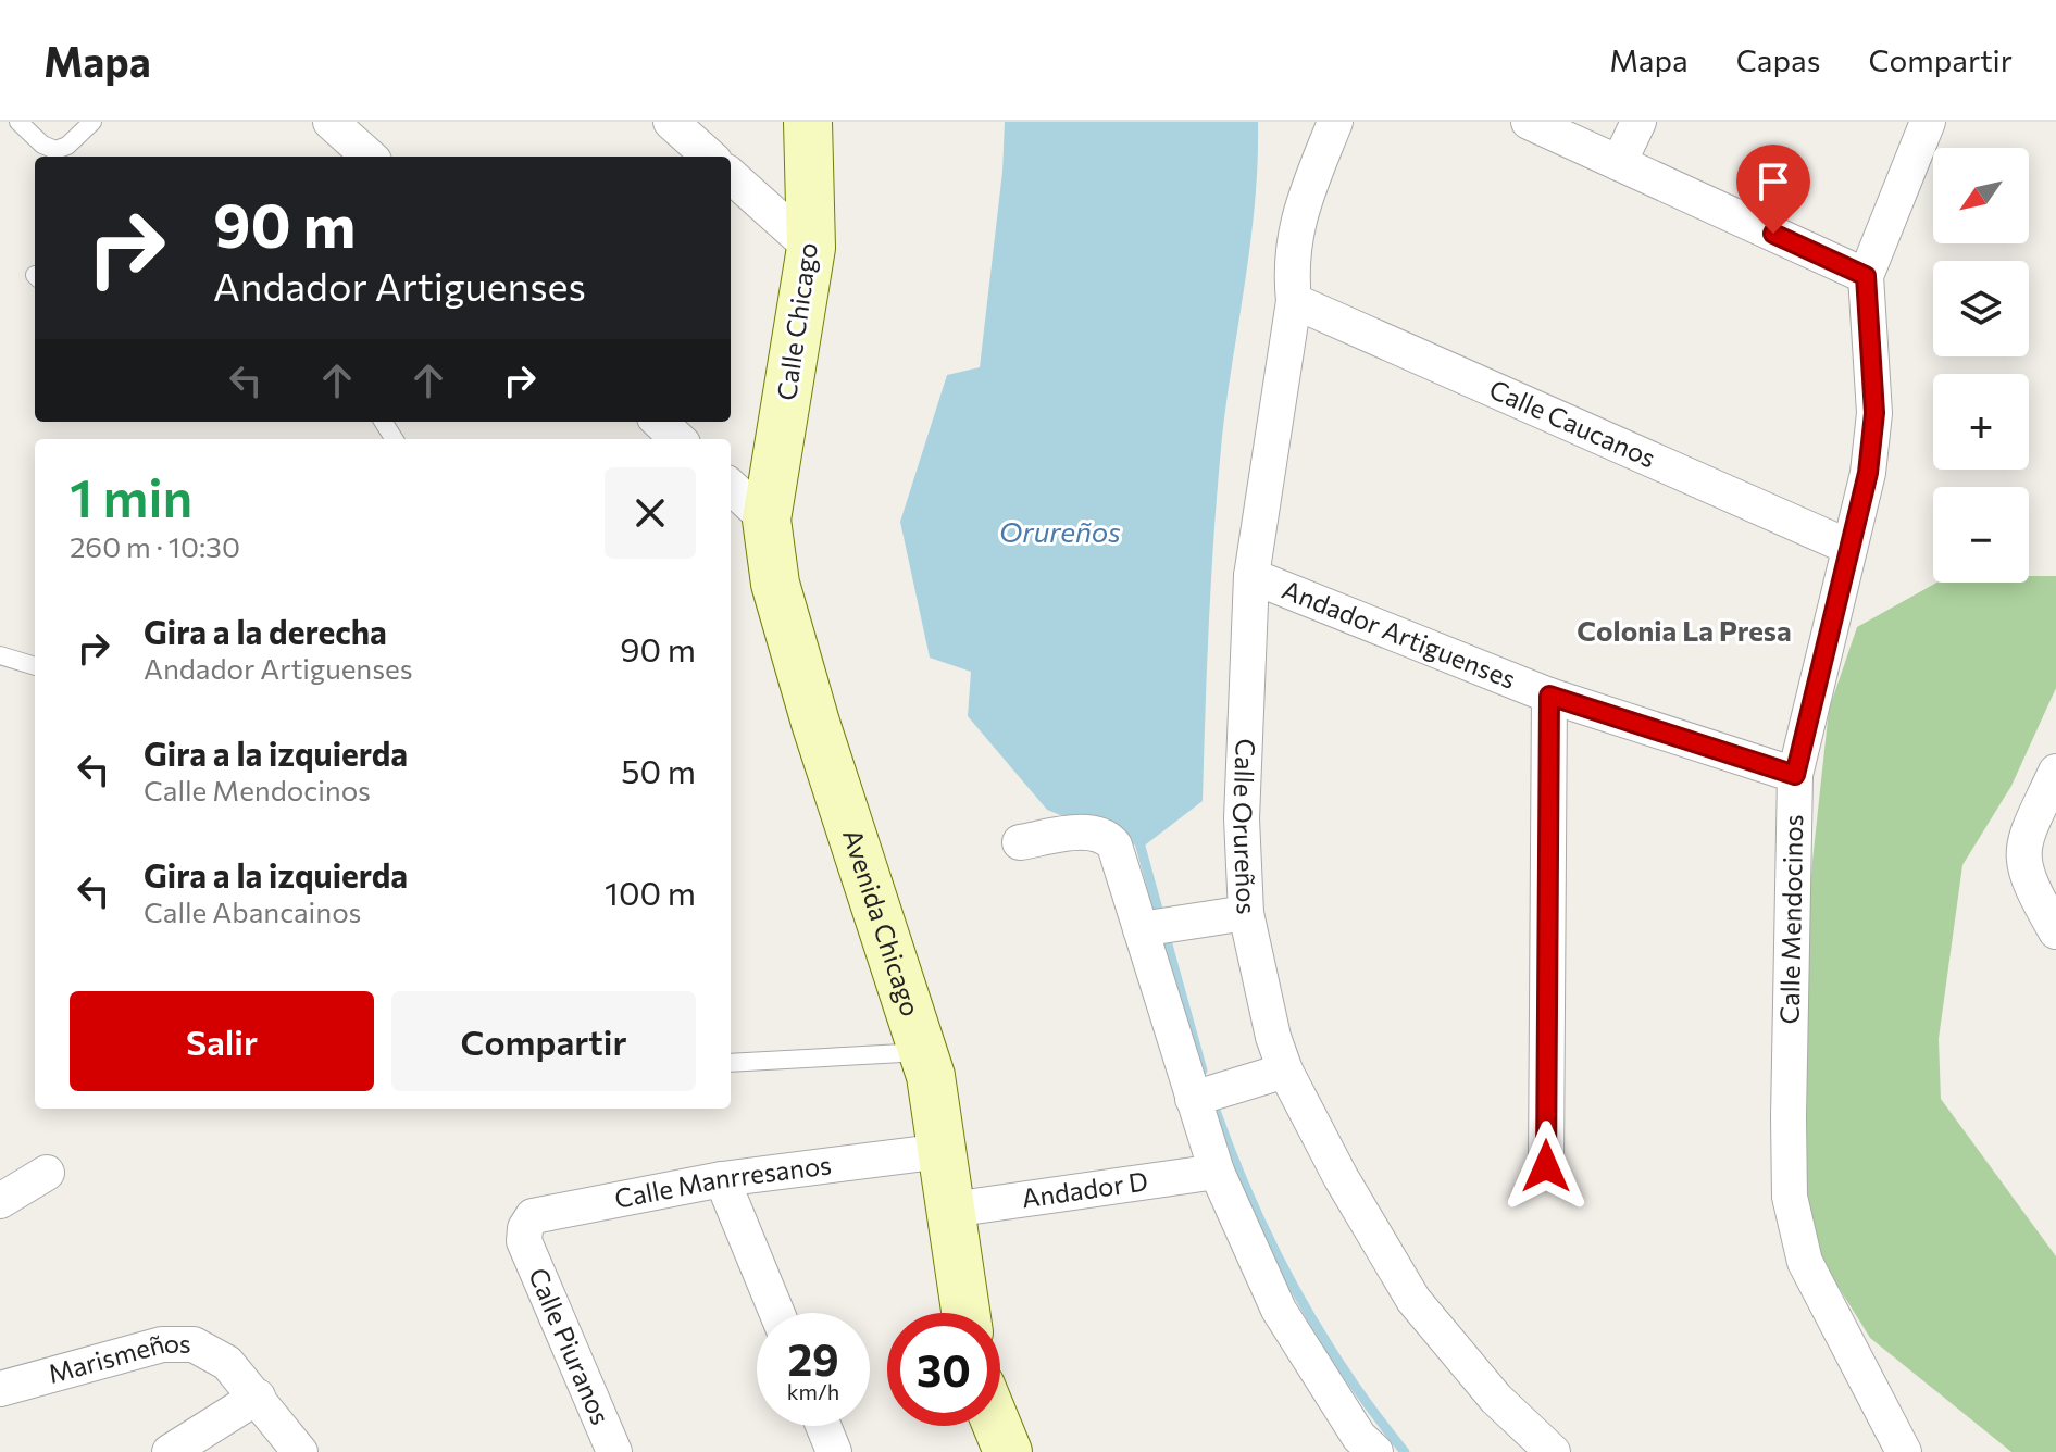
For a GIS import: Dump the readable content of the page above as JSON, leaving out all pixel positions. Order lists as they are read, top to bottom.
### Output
{
  "streets": {
    "street": [
      "Calle Chicago",
      "Calle Caucanos",
      "Andador Artiguenses",
      "Calle Orureños",
      "Calle Mendocinos",
      "Avenida Chicago",
      "Calle Manrresanos",
      "Andador D",
      "Calle Piuranos",
      "Marismeños"
    ]
  },
  "crossings": [
    ["Calle Chicago", "Avenida Chicago"],
    ["Calle Caucanos", "Calle Orureños"],
    ["Calle Caucanos", "Calle Mendocinos"],
    ["Andador Artiguenses", "Calle Orureños"],
    ["Andador Artiguenses", "Calle Mendocinos"],
    ["Avenida Chicago", "Calle Manrresanos"],
    ["Avenida Chicago", "Andador D"],
    ["Calle Manrresanos", "Calle Piuranos"]
  ],
  "districts": ["Colonia La Presa"],
  "water": ["Orureños"],
  "north": "bottom left",
  "page": {
    "header": "Mapa",
    "nav": ["Mapa", "Capas", "Compartir"],
    "map_buttons": ["+", "−"],
    "turn": ["90 m", "Andador Artiguenses"],
    "heading": ["1 min", "260 m · 10:30"],
    "list": [
      {
        "name": "Gira a la derecha",
        "note": "Andador Artiguenses",
        "value": "90 m"
      },
      {
        "name": "Gira a la izquierda",
        "note": "Calle Mendocinos",
        "value": "50 m"
      },
      {
        "name": "Gira a la izquierda",
        "note": "Calle Abancainos",
        "value": "100 m"
      }
    ],
    "buttons": ["Salir", "Compartir"],
    "speed": "29 km/h",
    "limit": "30"
  }
}
